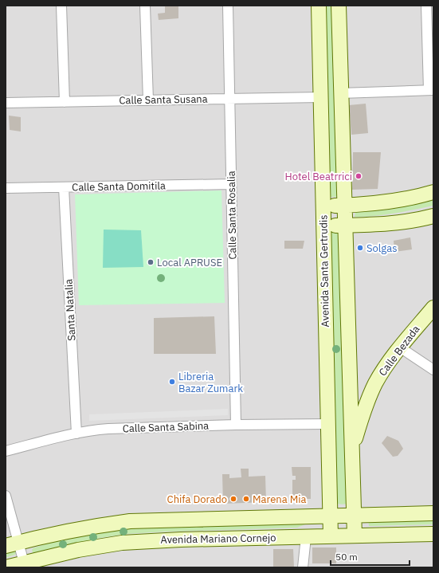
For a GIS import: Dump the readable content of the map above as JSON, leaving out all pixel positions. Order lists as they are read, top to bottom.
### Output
{
  "streets": {
    "main road": ["Avenida Santa Gertrudis", "Calle Bezada", "Avenida Mariano Cornejo"],
    "street": [
      "Calle Santa Susana",
      "Calle Santa Domitila",
      "Calle Santa Rosalia",
      "Santa Natalia",
      "Calle Santa Sabina"
    ]
  },
  "crossings": [
    ["Calle Santa Susana", "Calle Santa Rosalia"],
    ["Calle Santa Susana", "Avenida Santa Gertrudis"],
    ["Calle Santa Domitila", "Calle Santa Rosalia"],
    ["Calle Santa Domitila", "Santa Natalia"],
    ["Calle Santa Rosalia", "Calle Santa Sabina"],
    ["Avenida Santa Gertrudis", "Calle Bezada"],
    ["Avenida Santa Gertrudis", "Calle Santa Sabina"],
    ["Avenida Santa Gertrudis", "Avenida Mariano Cornejo"],
    ["Santa Natalia", "Calle Santa Sabina"]
  ],
  "places": [
    "Hotel Beatrrici",
    "Solgas",
    "Local APRUSE",
    "Libreria Bazar Zumark",
    "Chifa Dorado",
    "Marena Mia"
  ],
  "scale_bar": "50 m"
}
